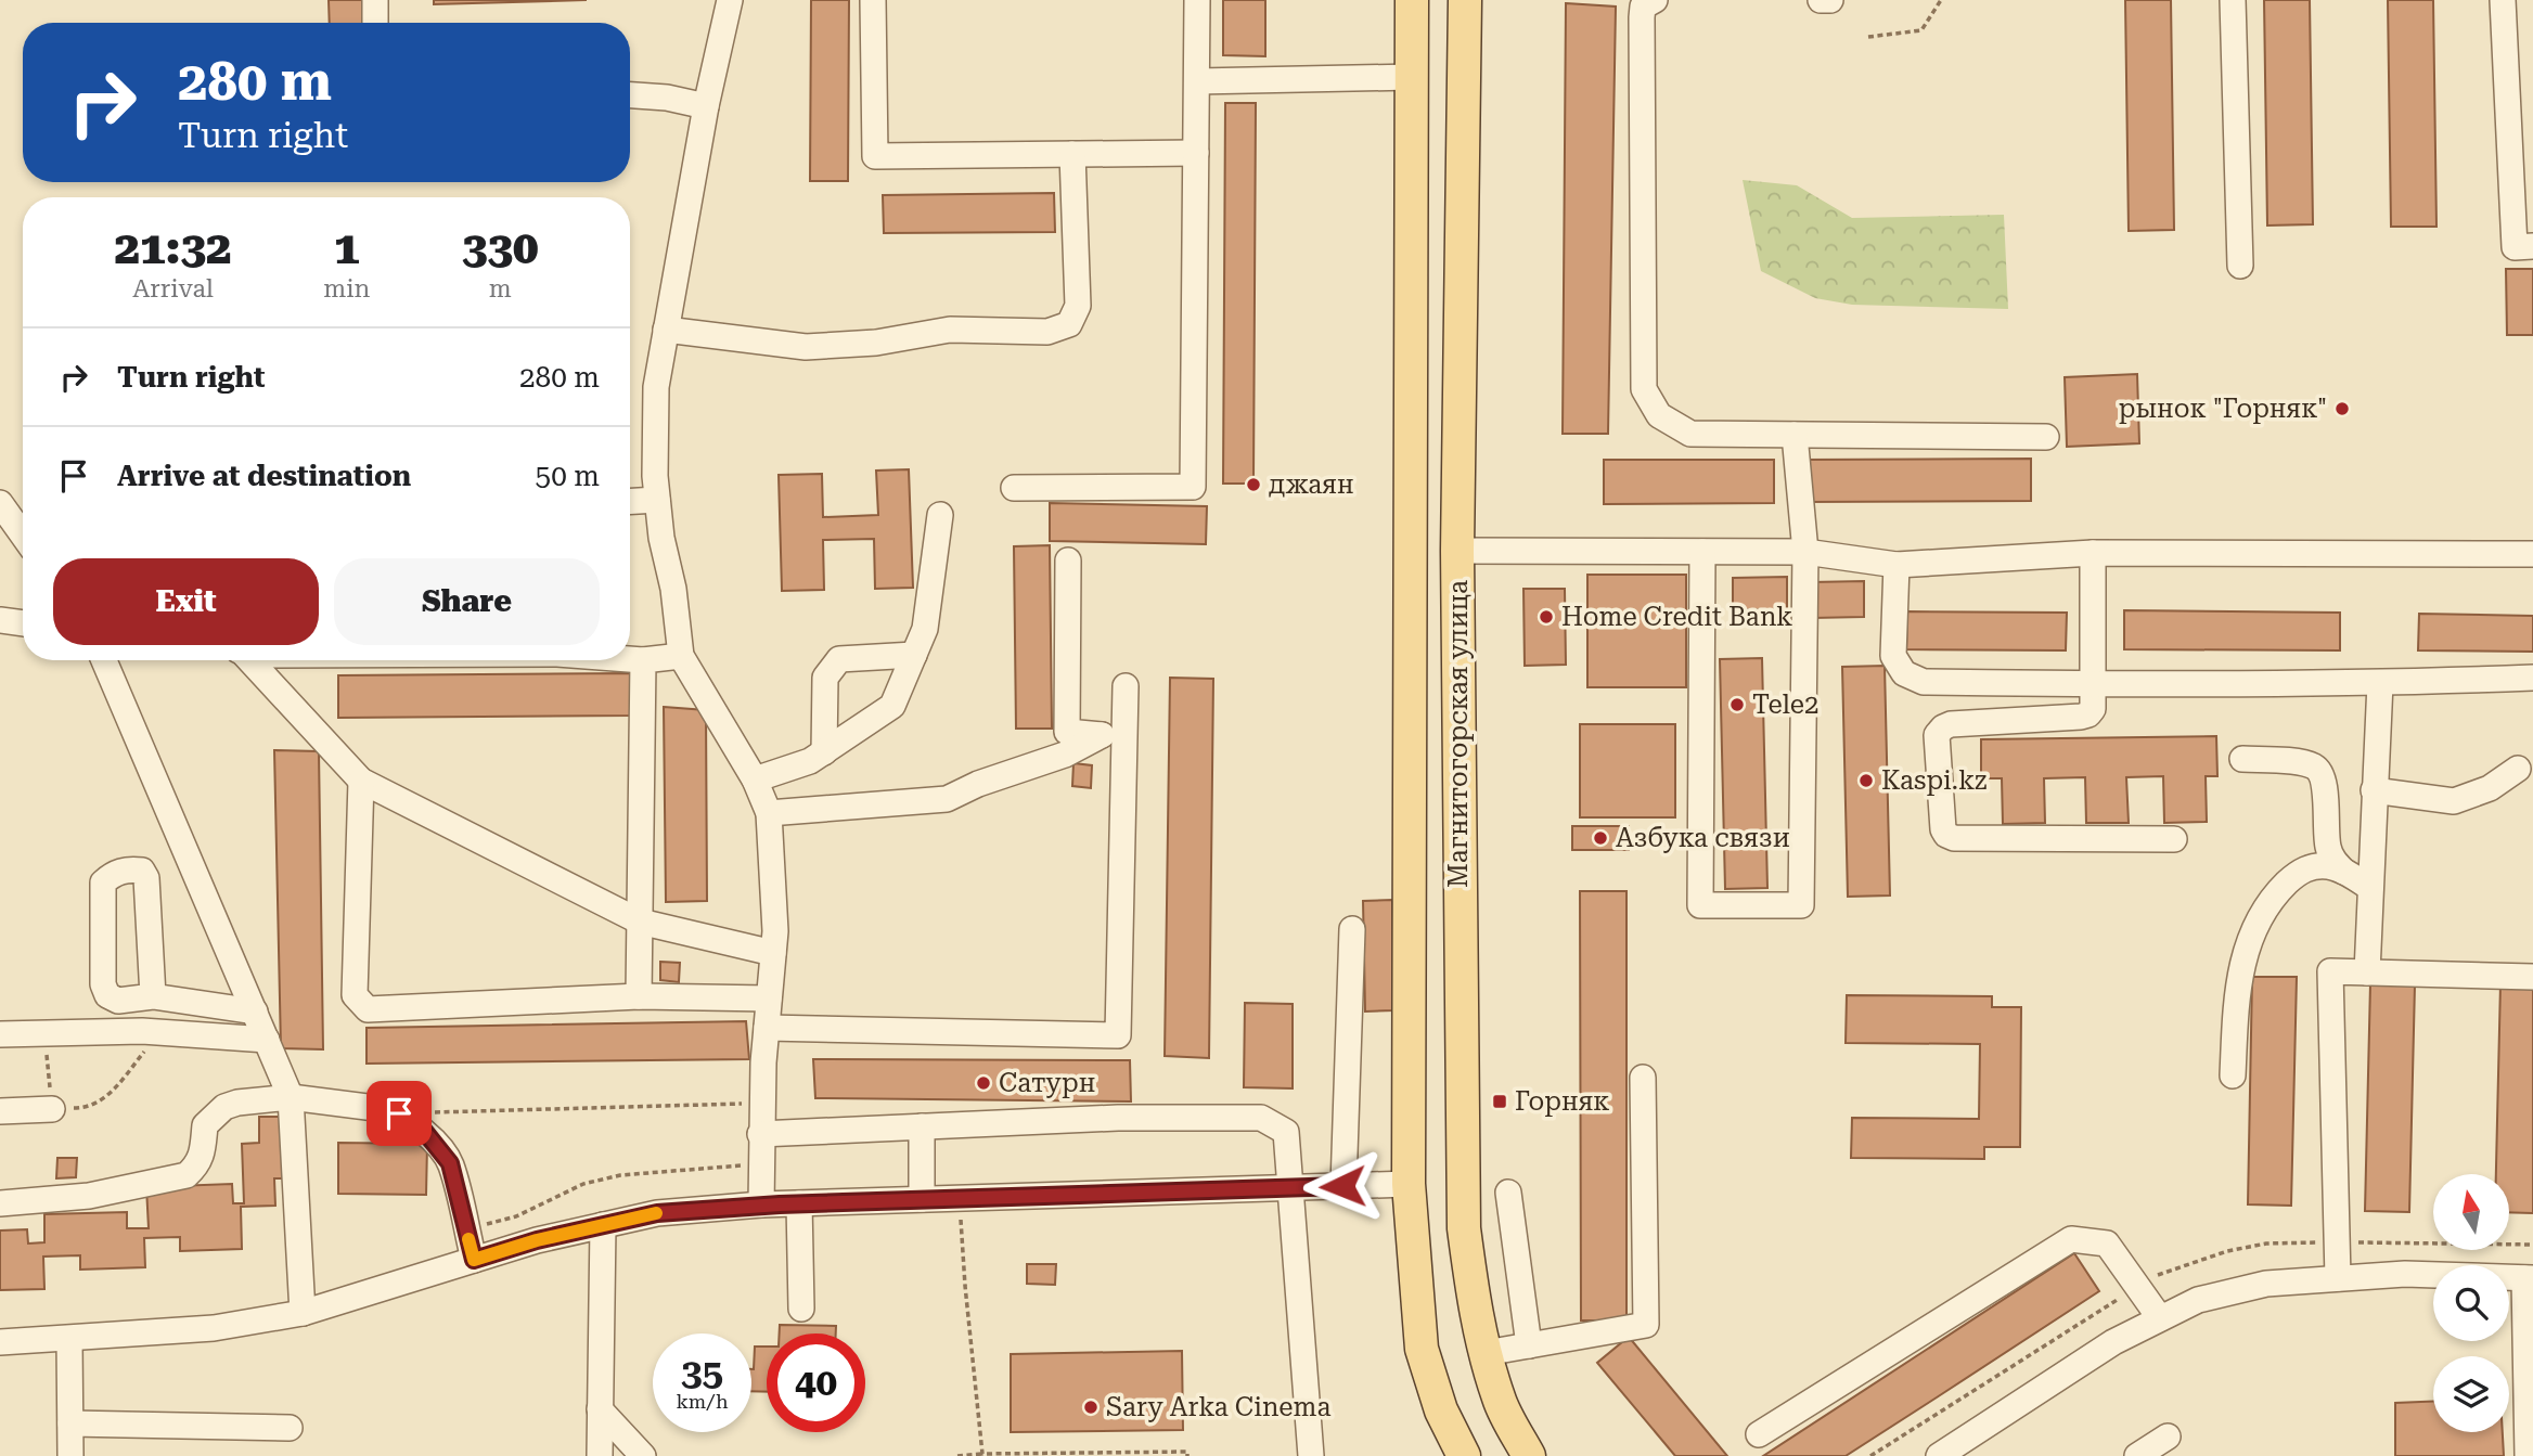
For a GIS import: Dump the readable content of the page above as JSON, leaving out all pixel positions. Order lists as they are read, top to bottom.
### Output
{
  "streets": {
    "main road": ["Магнитогорская улица"]
  },
  "places": {
    "other": [
      "рынок \"Горняк\"",
      "джаян",
      "Home Credit Bank",
      "Tele2",
      "Kaspi.kz",
      "Азбука связи",
      "Сатурн",
      "Sary Arka Cinema"
    ],
    "transit": ["Горняк"]
  },
  "north": "top",
  "page": {
    "turn": ["280 m", "Turn right"],
    "eta": [
      "21:32",
      "Arrival",
      "1",
      "min",
      "330",
      "m"
    ],
    "list": [
      {
        "name": "Turn right",
        "value": "280 m"
      },
      {
        "name": "Arrive at destination",
        "value": "50 m"
      }
    ],
    "buttons": ["Exit", "Share"],
    "speed": "35 km/h",
    "limit": "40"
  }
}
